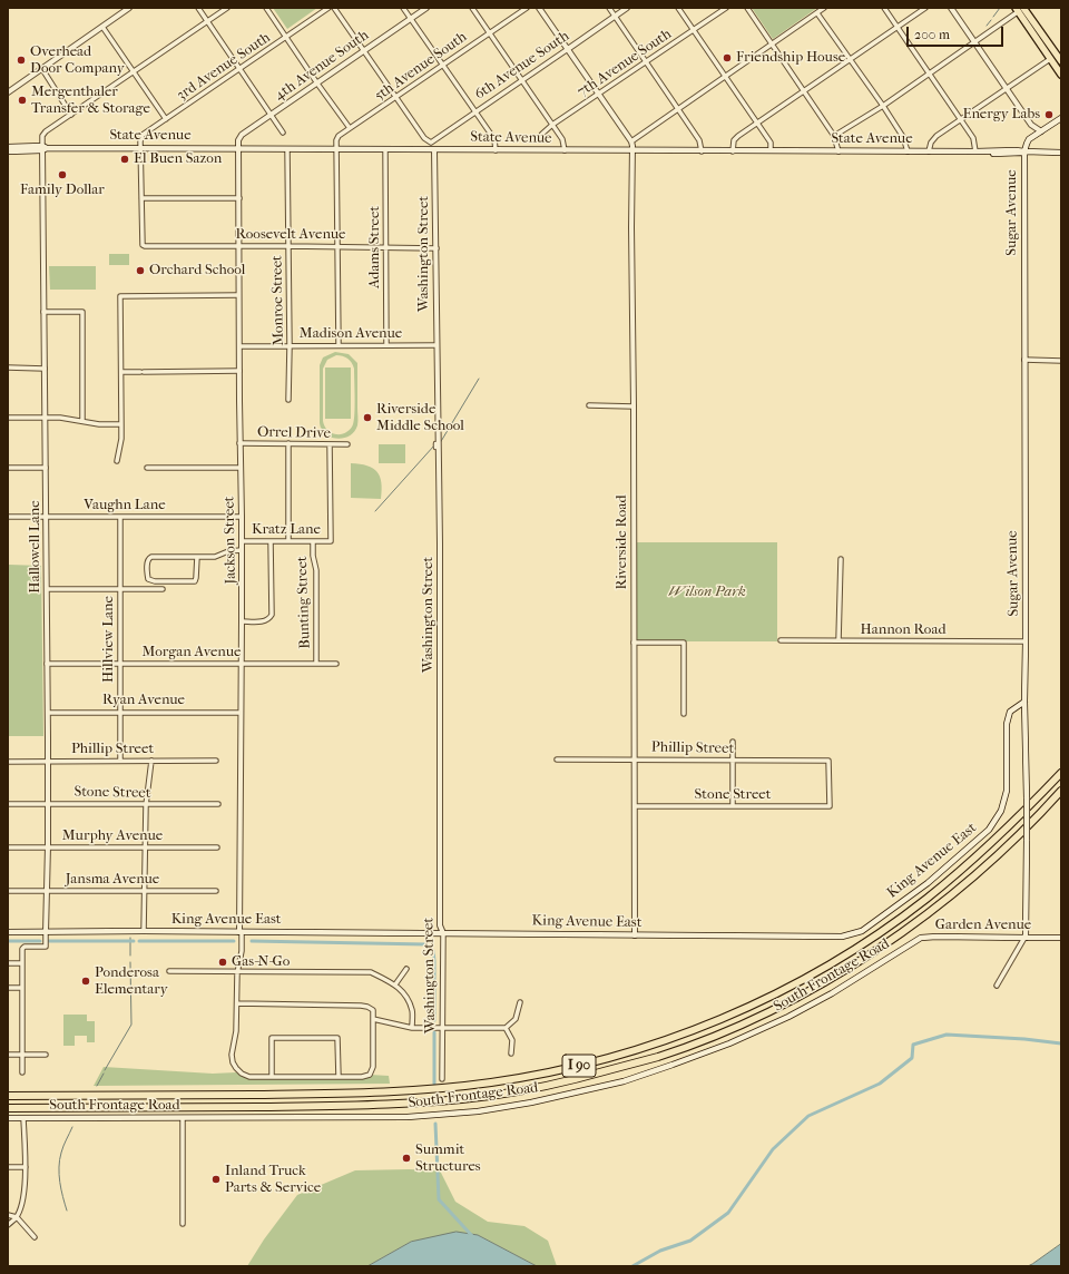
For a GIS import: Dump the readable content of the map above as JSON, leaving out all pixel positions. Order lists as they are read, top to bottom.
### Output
{
  "streets": {
    "highway": ["I 90"],
    "main road": [
      "State Avenue",
      "Sugar Avenue",
      "King Avenue East",
      "Garden Avenue",
      "South Frontage Road"
    ],
    "street": [
      "7th Avenue South",
      "4th Avenue South",
      "6th Avenue South",
      "3rd Avenue South",
      "5th Avenue South",
      "Roosevelt Avenue",
      "Adams Street",
      "Washington Street",
      "Monroe Street",
      "Madison Avenue",
      "Orrel Drive",
      "Vaughn Lane",
      "Kratz Lane",
      "Jackson Street",
      "Riverside Road",
      "Hallowell Lane",
      "Bunting Street",
      "Hannon Road",
      "Hillview Lane",
      "Morgan Avenue",
      "Ryan Avenue",
      "Phillip Street",
      "Stone Street",
      "Murphy Avenue",
      "Jansma Avenue"
    ]
  },
  "crossings": [
    ["7th Avenue South", "Riverside Road"],
    ["4th Avenue South", "State Avenue"],
    ["4th Avenue South", "Jackson Street"],
    ["6th Avenue South", "5th Avenue South"],
    ["6th Avenue South", "Riverside Road"],
    ["3rd Avenue South", "State Avenue"],
    ["5th Avenue South", "State Avenue"],
    ["State Avenue", "Sugar Avenue"],
    ["State Avenue", "Adams Street"],
    ["State Avenue", "Washington Street"],
    ["State Avenue", "Monroe Street"],
    ["State Avenue", "Jackson Street"],
    ["State Avenue", "Riverside Road"],
    ["State Avenue", "Hallowell Lane"],
    ["Sugar Avenue", "Hannon Road"],
    ["Sugar Avenue", "King Avenue East"],
    ["Sugar Avenue", "Garden Avenue"],
    ["Roosevelt Avenue", "Adams Street"],
    ["Roosevelt Avenue", "Washington Street"],
    ["Roosevelt Avenue", "Monroe Street"],
    ["Roosevelt Avenue", "Jackson Street"],
    ["Adams Street", "Madison Avenue"],
    ["Washington Street", "Madison Avenue"],
    ["Washington Street", "King Avenue East"],
    ["Monroe Street", "Madison Avenue"],
    ["Madison Avenue", "Jackson Street"],
    ["Orrel Drive", "Kratz Lane"],
    ["Orrel Drive", "Jackson Street"],
    ["Vaughn Lane", "Jackson Street"],
    ["Vaughn Lane", "Hallowell Lane"],
    ["Vaughn Lane", "Hillview Lane"],
    ["Kratz Lane", "Jackson Street"],
    ["Kratz Lane", "Bunting Street"],
    ["Jackson Street", "Morgan Avenue"],
    ["Jackson Street", "Ryan Avenue"],
    ["Jackson Street", "King Avenue East"],
    ["Riverside Road", "Phillip Street"],
    ["Riverside Road", "Stone Street"],
    ["Riverside Road", "King Avenue East"],
    ["Hallowell Lane", "Morgan Avenue"],
    ["Hallowell Lane", "Ryan Avenue"],
    ["Hallowell Lane", "Phillip Street"],
    ["Hallowell Lane", "Stone Street"],
    ["Hallowell Lane", "Murphy Avenue"],
    ["Hallowell Lane", "King Avenue East"],
    ["Hallowell Lane", "Jansma Avenue"],
    ["Bunting Street", "Morgan Avenue"],
    ["Hillview Lane", "Morgan Avenue"],
    ["Hillview Lane", "Ryan Avenue"],
    ["Hillview Lane", "Phillip Street"],
    ["Phillip Street", "Stone Street"],
    ["Garden Avenue", "South Frontage Road"]
  ],
  "parks": ["Wilson Park"],
  "places": [
    "Friendship House",
    "Overhead Door Company",
    "Mergenthaler Transfer & Storage",
    "Energy Labs",
    "El Buen Sazon",
    "Family Dollar",
    "Orchard School",
    "Riverside Middle School",
    "Gas-N-Go",
    "Ponderosa Elementary",
    "Summit Structures",
    "Inland Truck Parts & Service"
  ],
  "scale_bar": "200 m"
}
